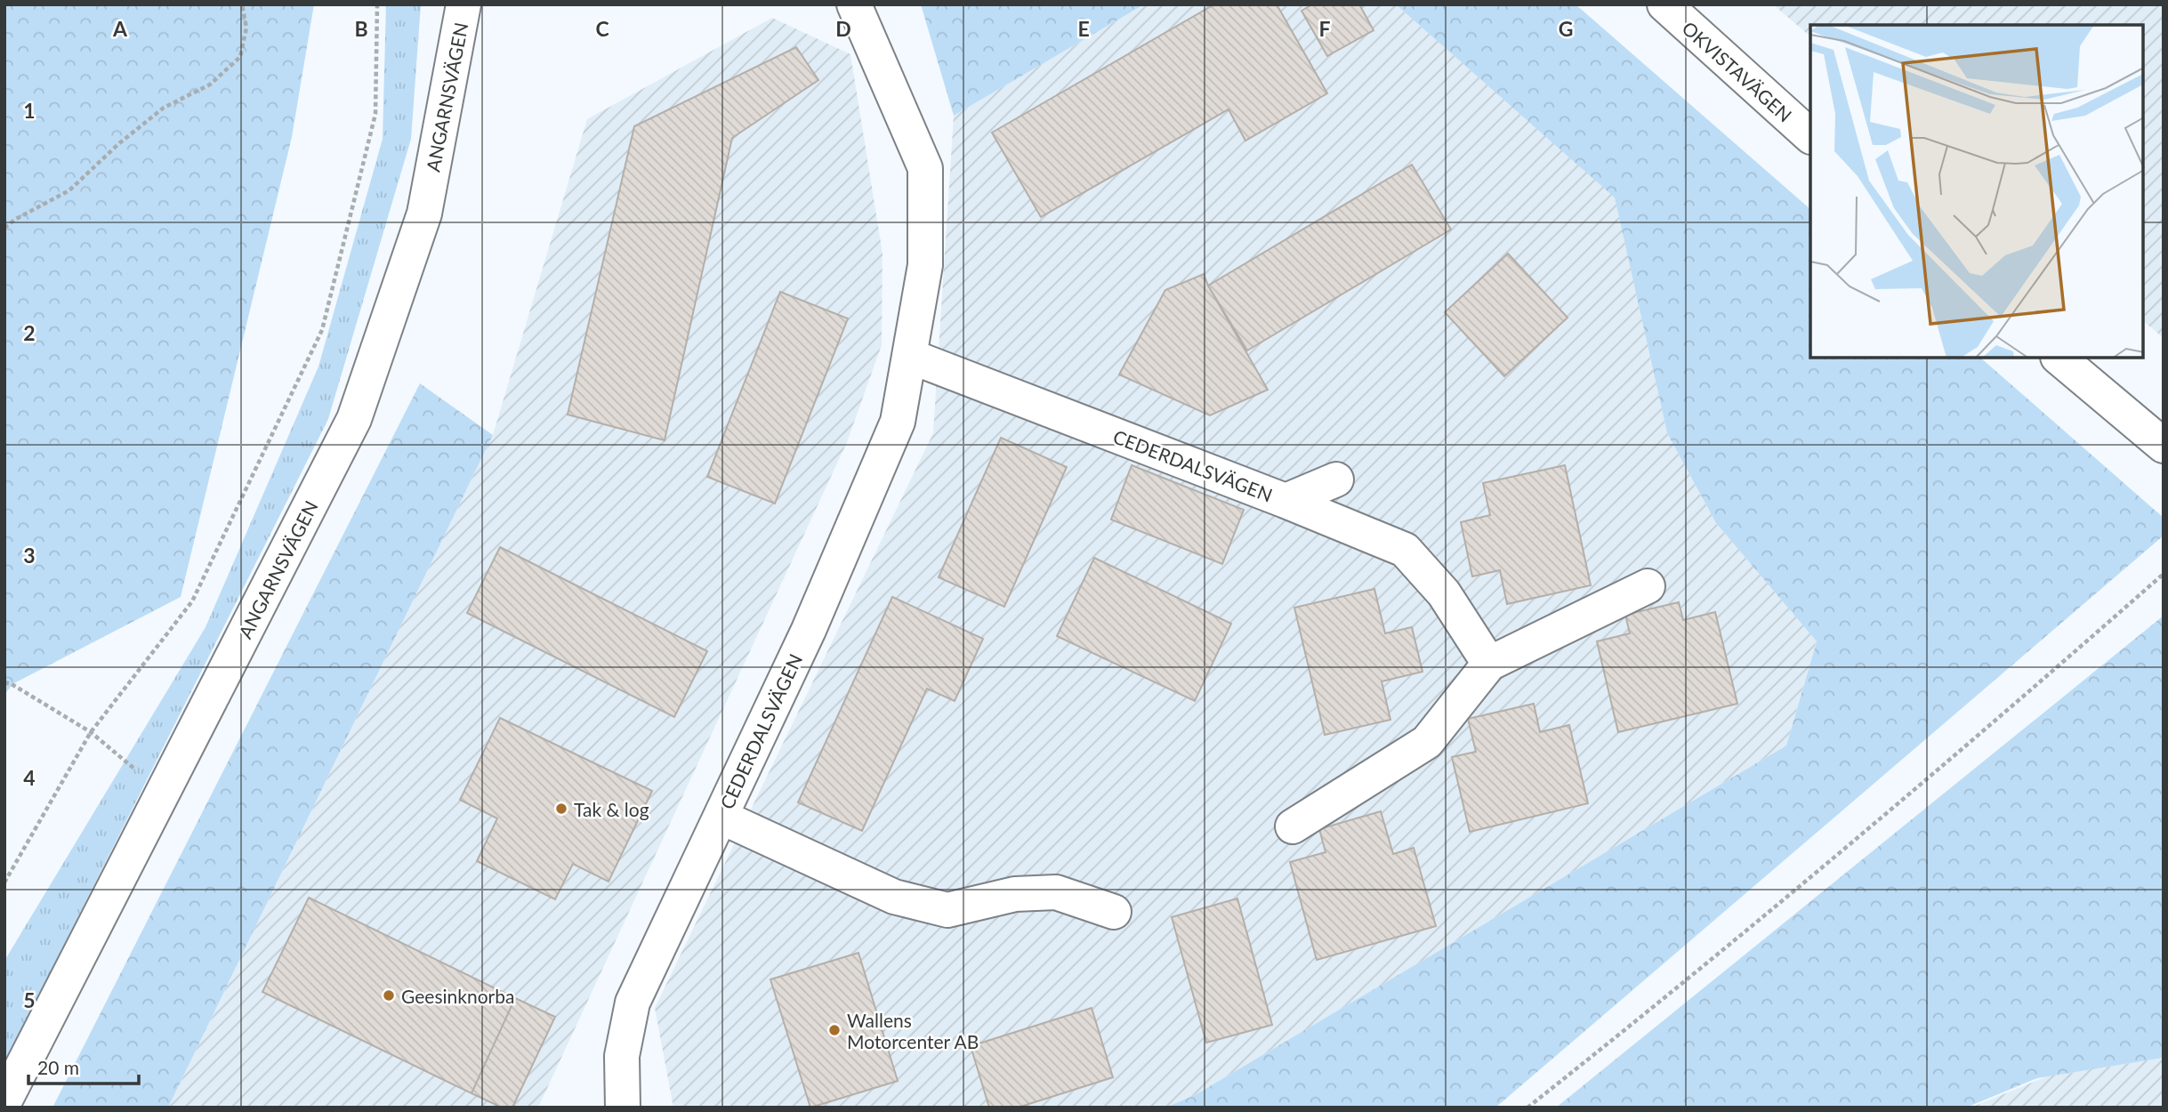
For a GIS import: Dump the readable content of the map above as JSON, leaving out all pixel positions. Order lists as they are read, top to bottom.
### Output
{
  "streets": {
    "street": ["OKVISTAVÄGEN", "ANGARNSVÄGEN", "CEDERDALSVÄGEN"]
  },
  "places": ["Tak & log", "Geesinknorba", "Wallens Motorcenter AB"],
  "scale_bar": "20 m",
  "grid": {
    "columns": [
      "A",
      "B",
      "C",
      "D",
      "E",
      "F",
      "G"
    ],
    "rows": [
      "1",
      "2",
      "3",
      "4",
      "5"
    ]
  }
}
